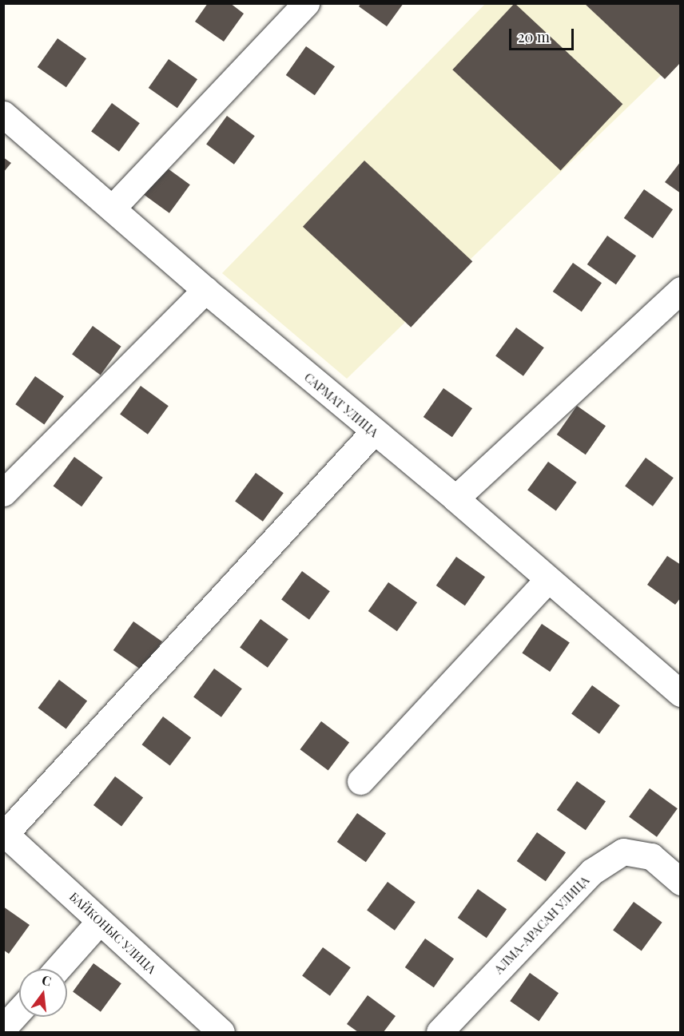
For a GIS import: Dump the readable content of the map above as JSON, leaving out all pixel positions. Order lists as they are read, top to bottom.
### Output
{
  "streets": {
    "street": ["САРМАТ УЛИЦА", "АЛМА-АРАСАН УЛИЦА", "БАЙКОНЫС УЛИЦА"]
  },
  "scale_bar": "20 m",
  "north": "top"
}
